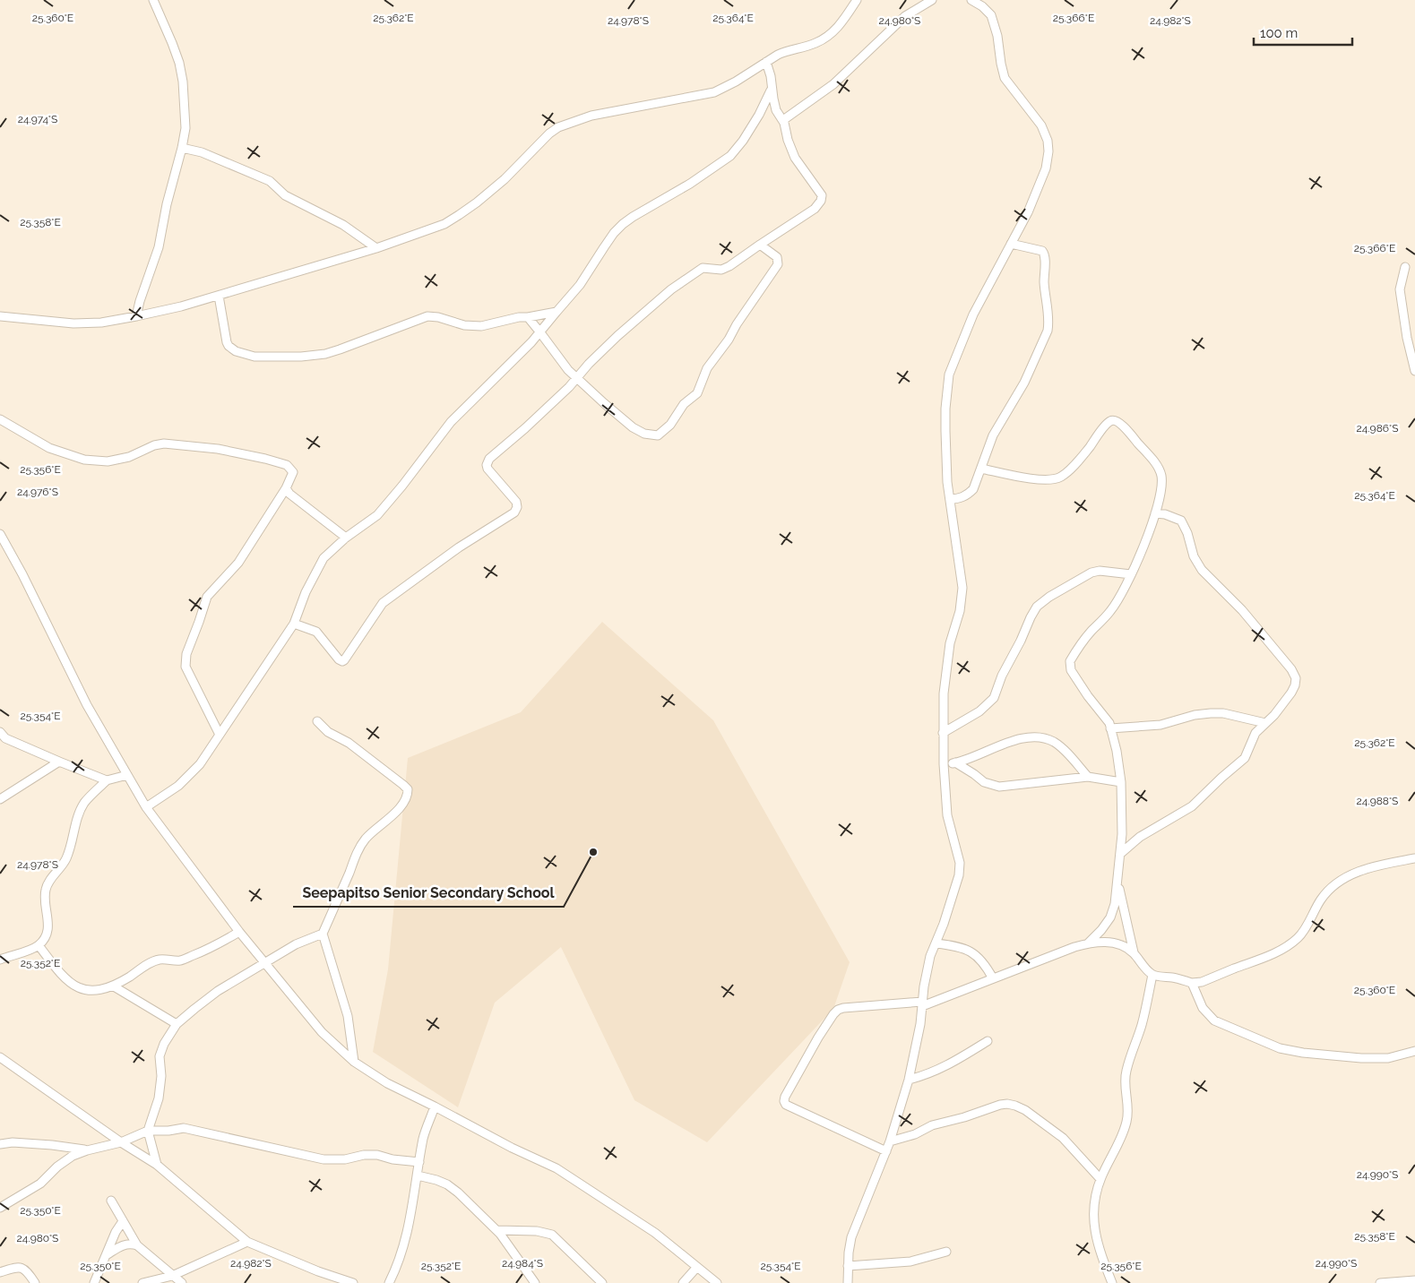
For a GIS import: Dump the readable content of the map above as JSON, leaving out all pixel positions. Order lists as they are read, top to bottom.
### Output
{
  "places": ["Seepapitso Senior Secondary School"],
  "scale_bar": "100 m",
  "coordinates": [
    "25.360°E",
    "25.362°E",
    "25.364°E",
    "25.366°E",
    "24.978°S",
    "24.980°S",
    "24.982°S",
    "24.974°S",
    "25.358°E",
    "24.986°S",
    "25.356°E",
    "24.976°S",
    "25.354°E",
    "24.988°S",
    "25.352°E",
    "24.990°S",
    "25.350°E",
    "24.984°S"
  ]
}
